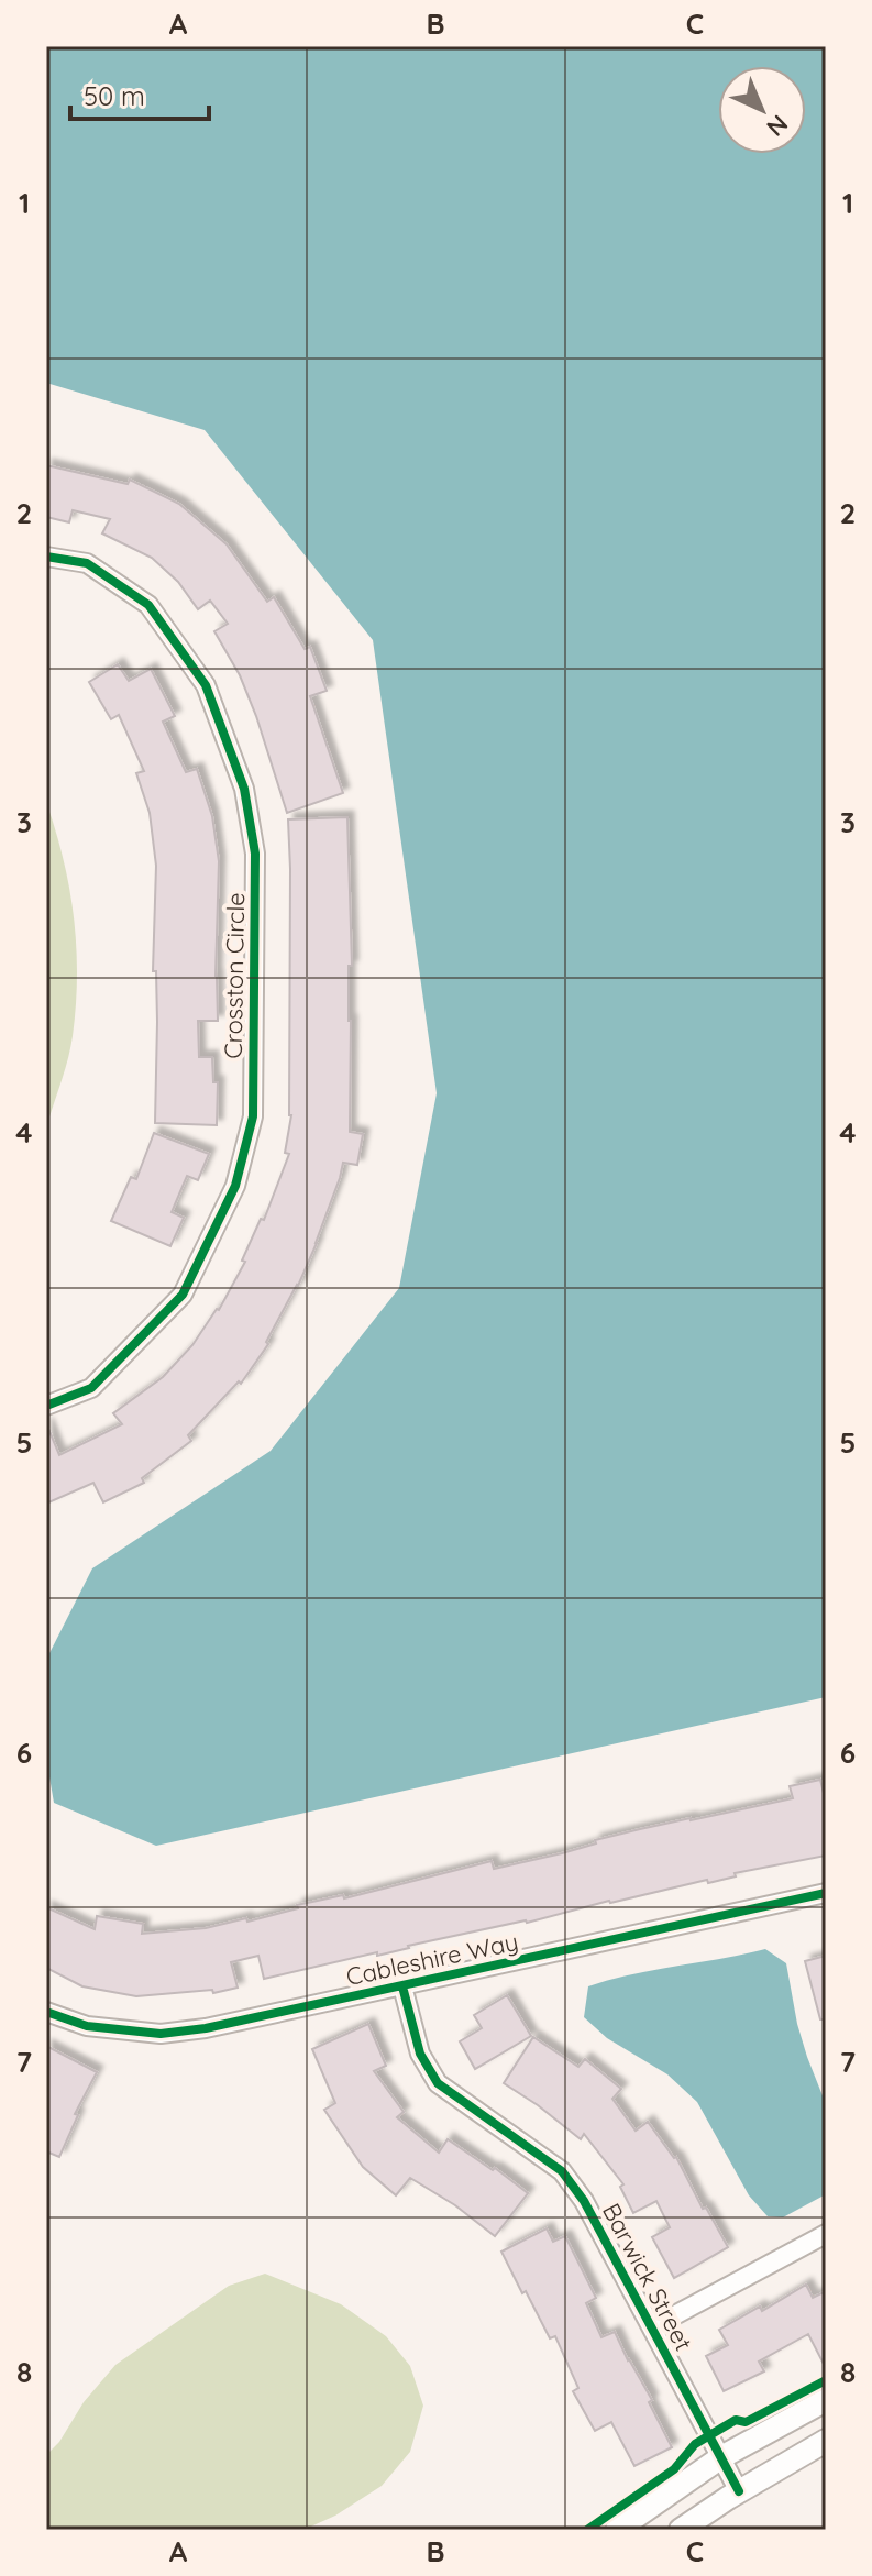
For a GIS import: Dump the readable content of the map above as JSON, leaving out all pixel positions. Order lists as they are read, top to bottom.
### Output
{
  "streets": {
    "street": ["Crosston Circle", "Cableshire Way", "Barwick Street"]
  },
  "crossings": [
    ["Cableshire Way", "Barwick Street"]
  ],
  "scale_bar": "50 m",
  "north": "bottom right",
  "grid": {
    "columns": ["A", "B", "C"],
    "rows": [
      "1",
      "2",
      "3",
      "4",
      "5",
      "6",
      "7",
      "8"
    ]
  }
}
